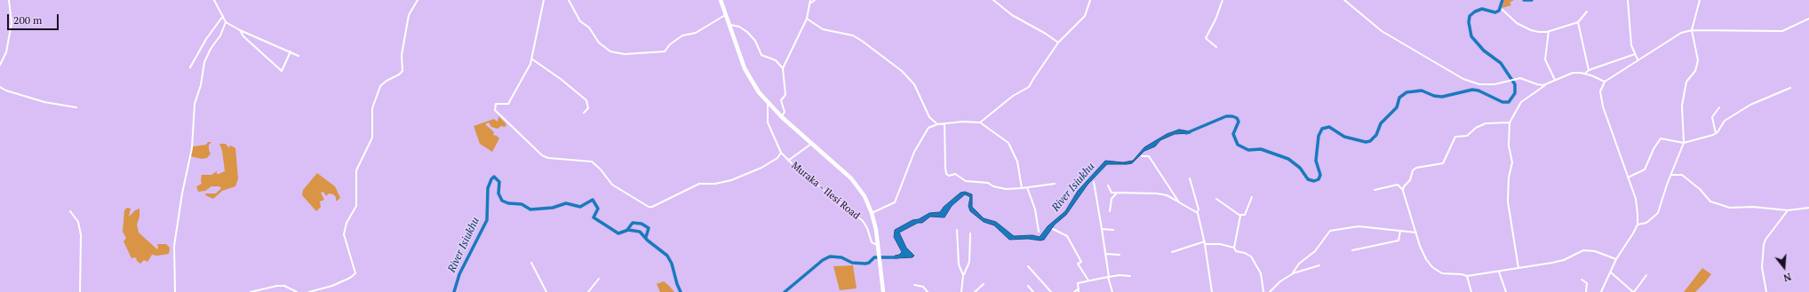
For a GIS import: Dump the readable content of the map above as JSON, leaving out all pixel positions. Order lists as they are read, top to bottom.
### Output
{
  "streets": {
    "street": ["Muraka - Ilesi Road"]
  },
  "water": ["River Isiukhu"],
  "scale_bar": "200 m",
  "north": "bottom"
}
